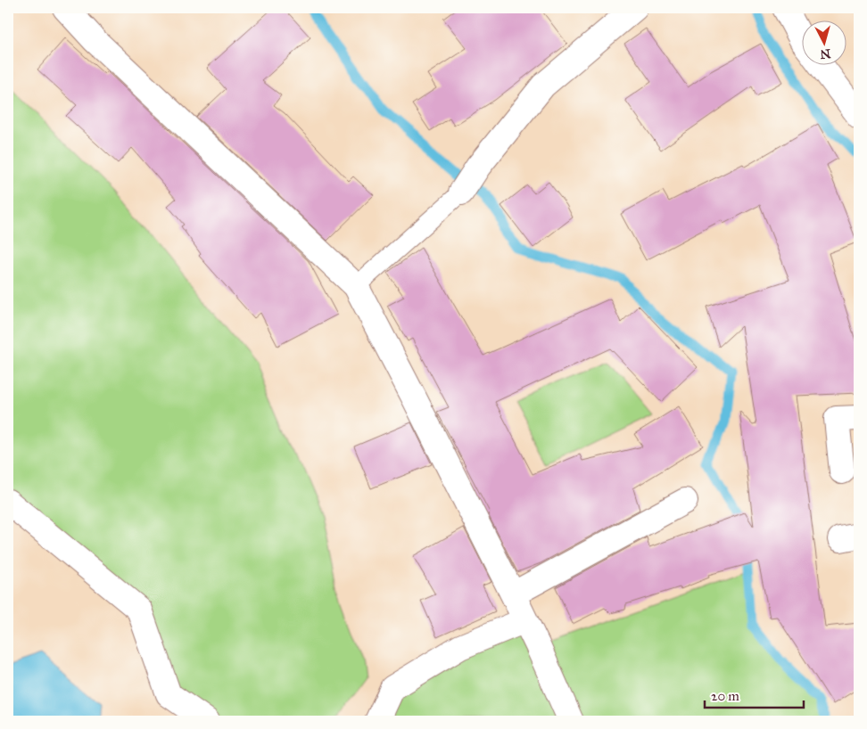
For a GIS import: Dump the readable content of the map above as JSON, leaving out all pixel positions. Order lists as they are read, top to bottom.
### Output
{
  "scale_bar": "20 m",
  "north": "bottom"
}
